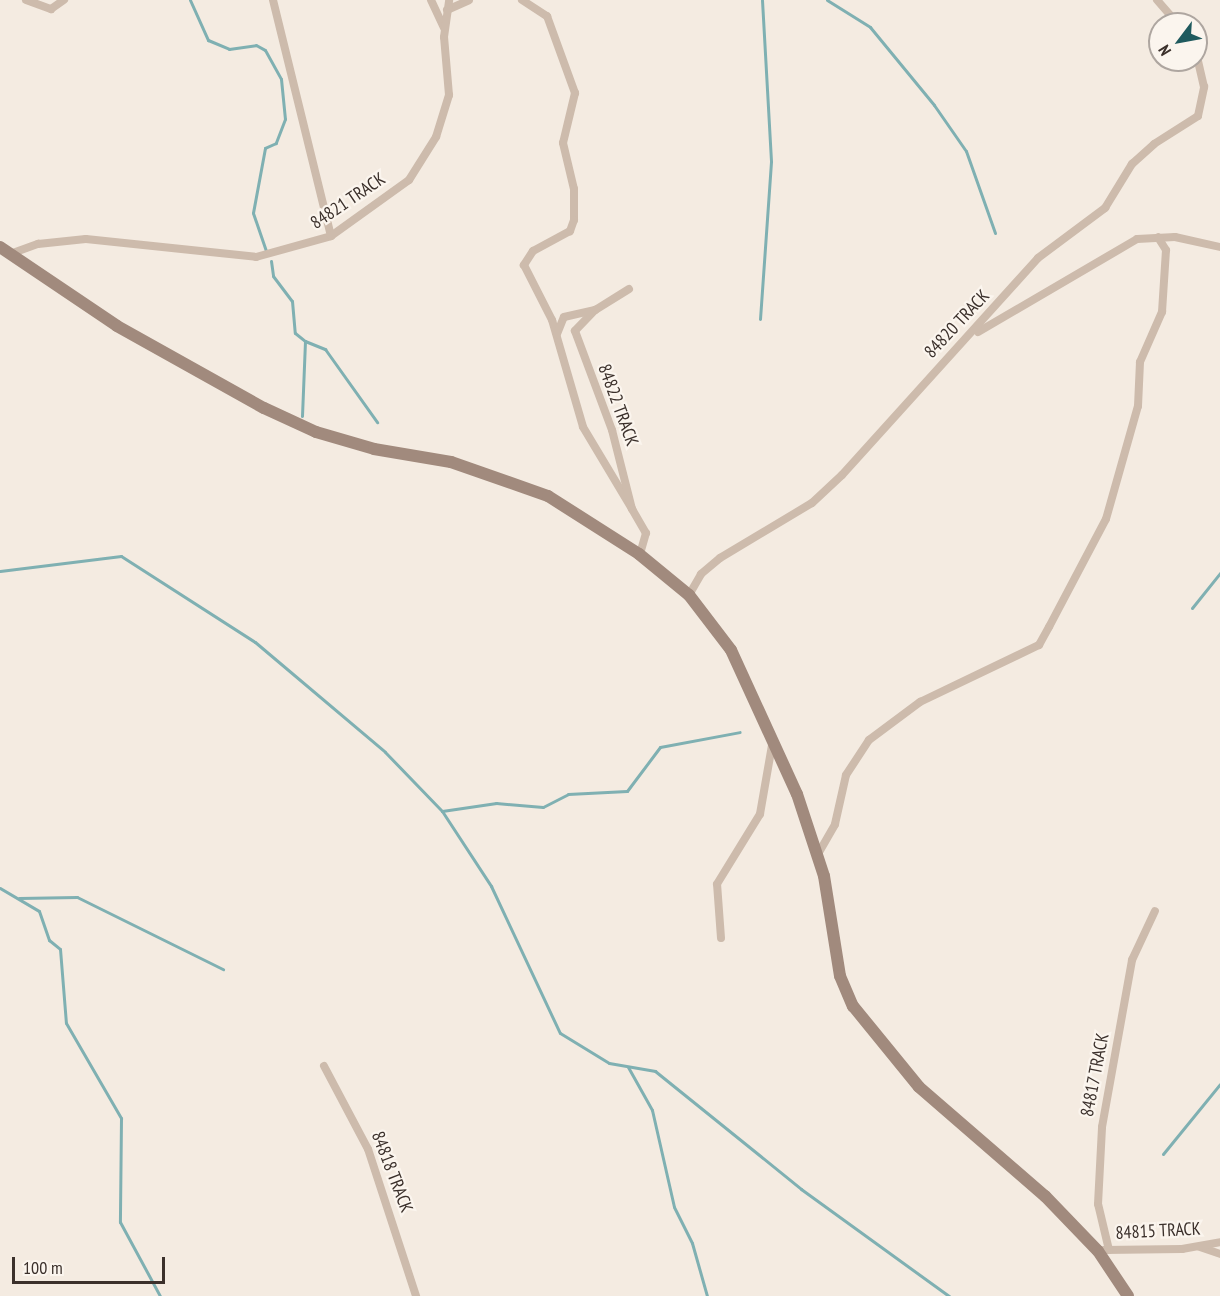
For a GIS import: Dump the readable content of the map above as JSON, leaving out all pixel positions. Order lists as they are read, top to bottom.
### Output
{
  "streets": {
    "street": [
      "84821 TRACK",
      "84820 TRACK",
      "84822 TRACK",
      "84817 TRACK",
      "84818 TRACK",
      "84815 TRACK"
    ]
  },
  "crossings": [
    ["84817 TRACK", "84815 TRACK"]
  ],
  "scale_bar": "100 m",
  "north": "bottom left"
}
